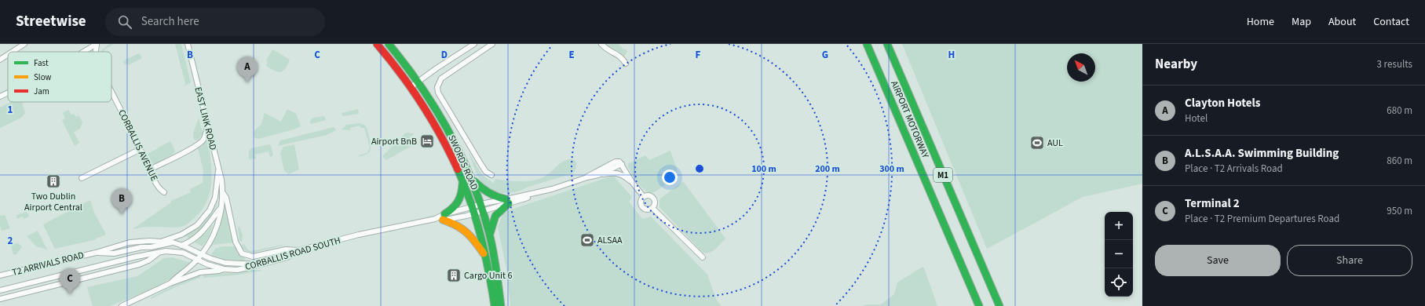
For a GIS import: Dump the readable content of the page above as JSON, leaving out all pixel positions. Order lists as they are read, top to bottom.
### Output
{
  "streets": {
    "main road": ["AIRPORT MOTORWAY", "SWORDS ROAD", "M1"],
    "street": [
      "EAST LINK ROAD",
      "CORBALLIS AVENUE",
      "CORBALLIS ROAD SOUTH",
      "T2 ARRIVALS ROAD"
    ]
  },
  "crossings": [
    ["EAST LINK ROAD", "CORBALLIS ROAD SOUTH"],
    ["EAST LINK ROAD", "T2 ARRIVALS ROAD"],
    ["SWORDS ROAD", "CORBALLIS ROAD SOUTH"]
  ],
  "places": {
    "hotel": ["Airport BnB"],
    "sports": ["AUL", "ALSAA"],
    "building": ["Two Dublin Airport Central", "Cargo Unit 6"]
  },
  "legend": ["Fast", "Slow", "Jam"],
  "north": "top left",
  "page": {
    "header": "Streetwise",
    "search": "Search here",
    "nav": [
      "Home",
      "Map",
      "About",
      "Contact"
    ],
    "heading": ["Nearby", "3 results"],
    "pins": ["A", "B", "C"],
    "list": [
      {
        "mark": "A",
        "name": "Clayton Hotels",
        "note": "Hotel",
        "value": "680 m"
      },
      {
        "mark": "B",
        "name": "A.L.S.A.A. Swimming Building",
        "note": "Place · T2 Arrivals Road",
        "value": "860 m"
      },
      {
        "mark": "C",
        "name": "Terminal 2",
        "note": "Place · T2 Premium Departures Road",
        "value": "950 m"
      }
    ],
    "map_buttons": ["+", "−"],
    "buttons": ["Save", "Share"]
  },
  "grid": {
    "columns": [
      "B",
      "C",
      "D",
      "E",
      "F",
      "G",
      "H"
    ],
    "rows": ["1", "2"]
  },
  "rings": ["100 m", "200 m", "300 m"]
}
